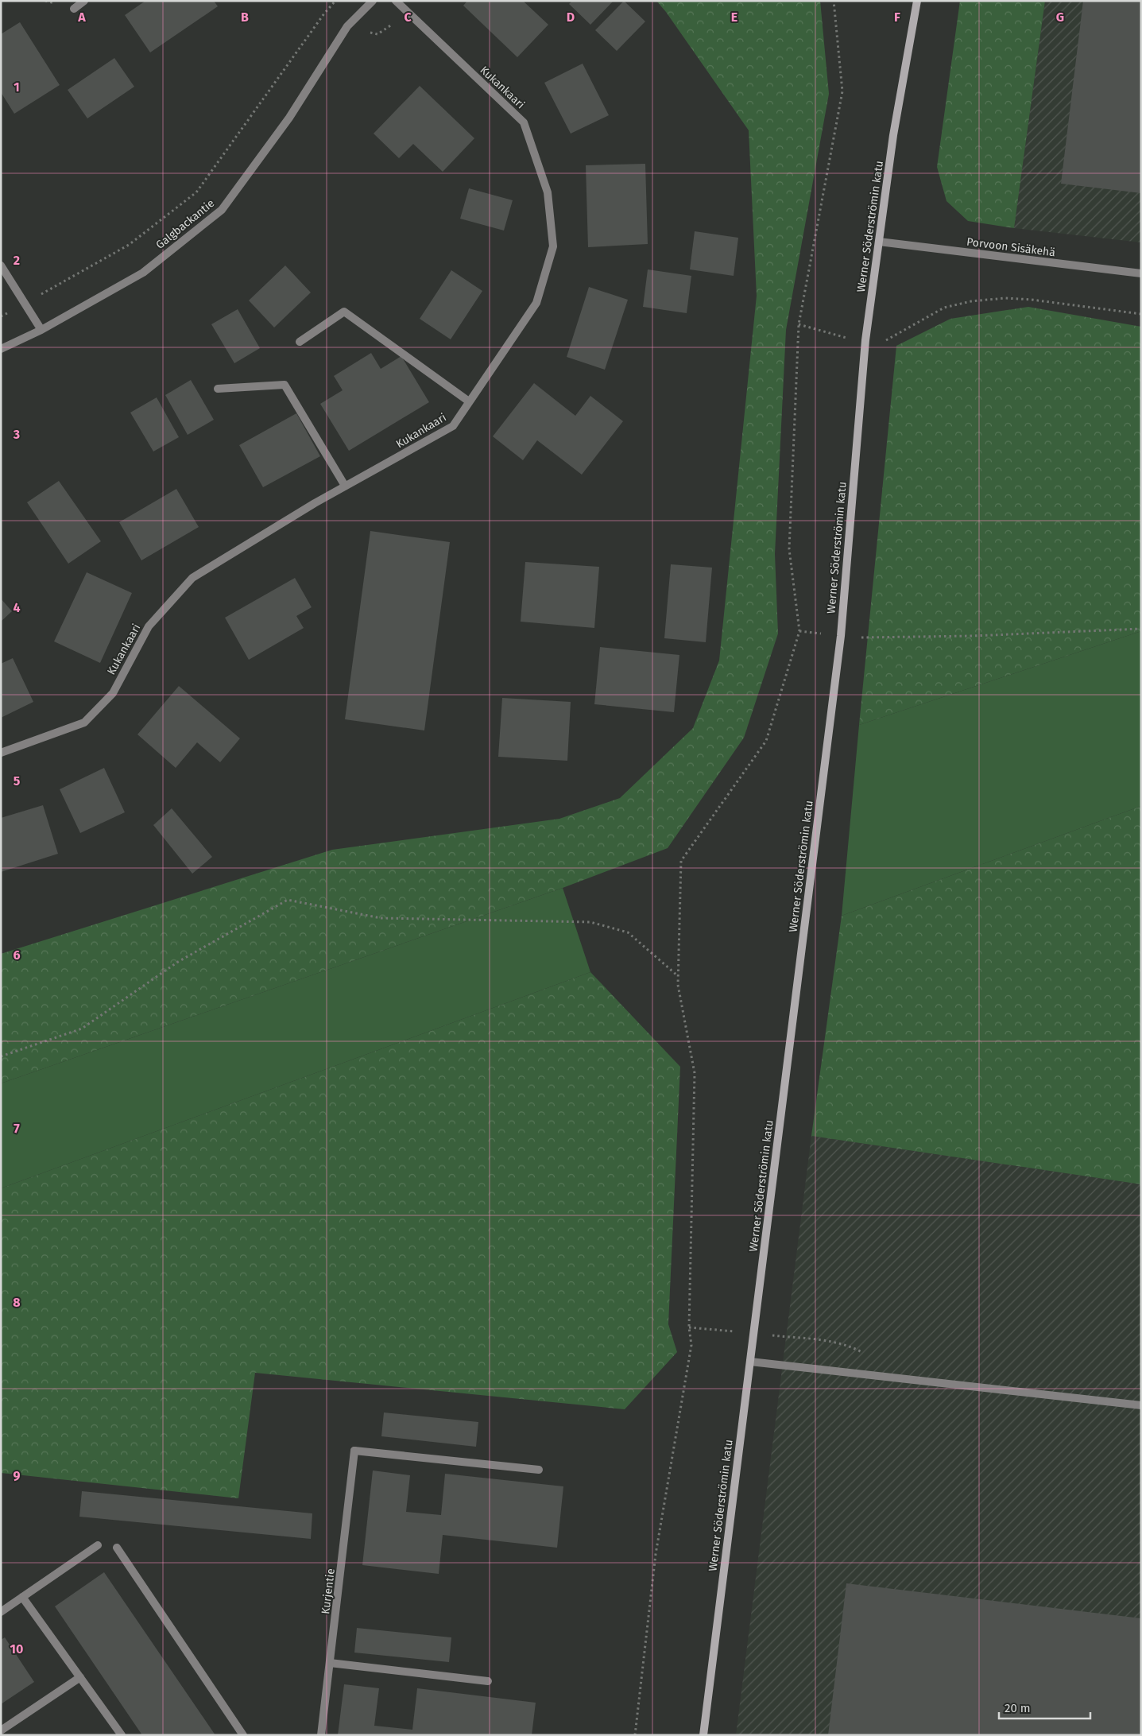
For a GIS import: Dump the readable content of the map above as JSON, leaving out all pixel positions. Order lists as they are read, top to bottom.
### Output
{
  "streets": {
    "street": [
      "Kukankaari",
      "Galgbackantie",
      "Werner Söderströmin katu",
      "Porvoon Sisäkehä",
      "Kurjentie"
    ]
  },
  "crossings": [
    ["Werner Söderströmin katu", "Porvoon Sisäkehä"]
  ],
  "scale_bar": "20 m",
  "grid": {
    "columns": [
      "A",
      "B",
      "C",
      "D",
      "E",
      "F",
      "G"
    ],
    "rows": [
      "1",
      "2",
      "3",
      "4",
      "5",
      "6",
      "7",
      "8",
      "9",
      "10"
    ]
  }
}
